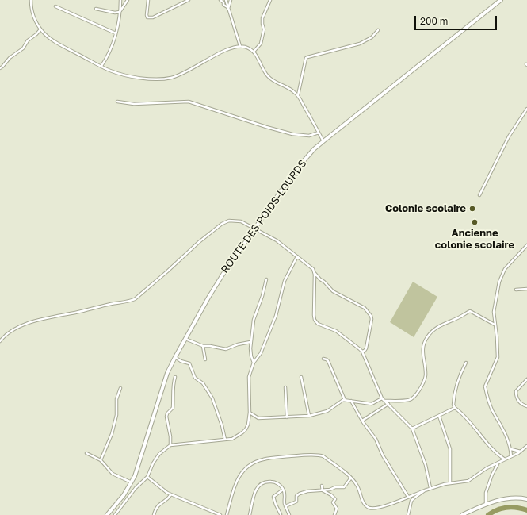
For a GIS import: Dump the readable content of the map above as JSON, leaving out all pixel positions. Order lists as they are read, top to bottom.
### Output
{
  "streets": {
    "street": ["ROUTE DES POIDS-LOURDS"]
  },
  "places": ["Colonie scolaire", "Ancienne colonie scolaire"],
  "scale_bar": "200 m"
}
